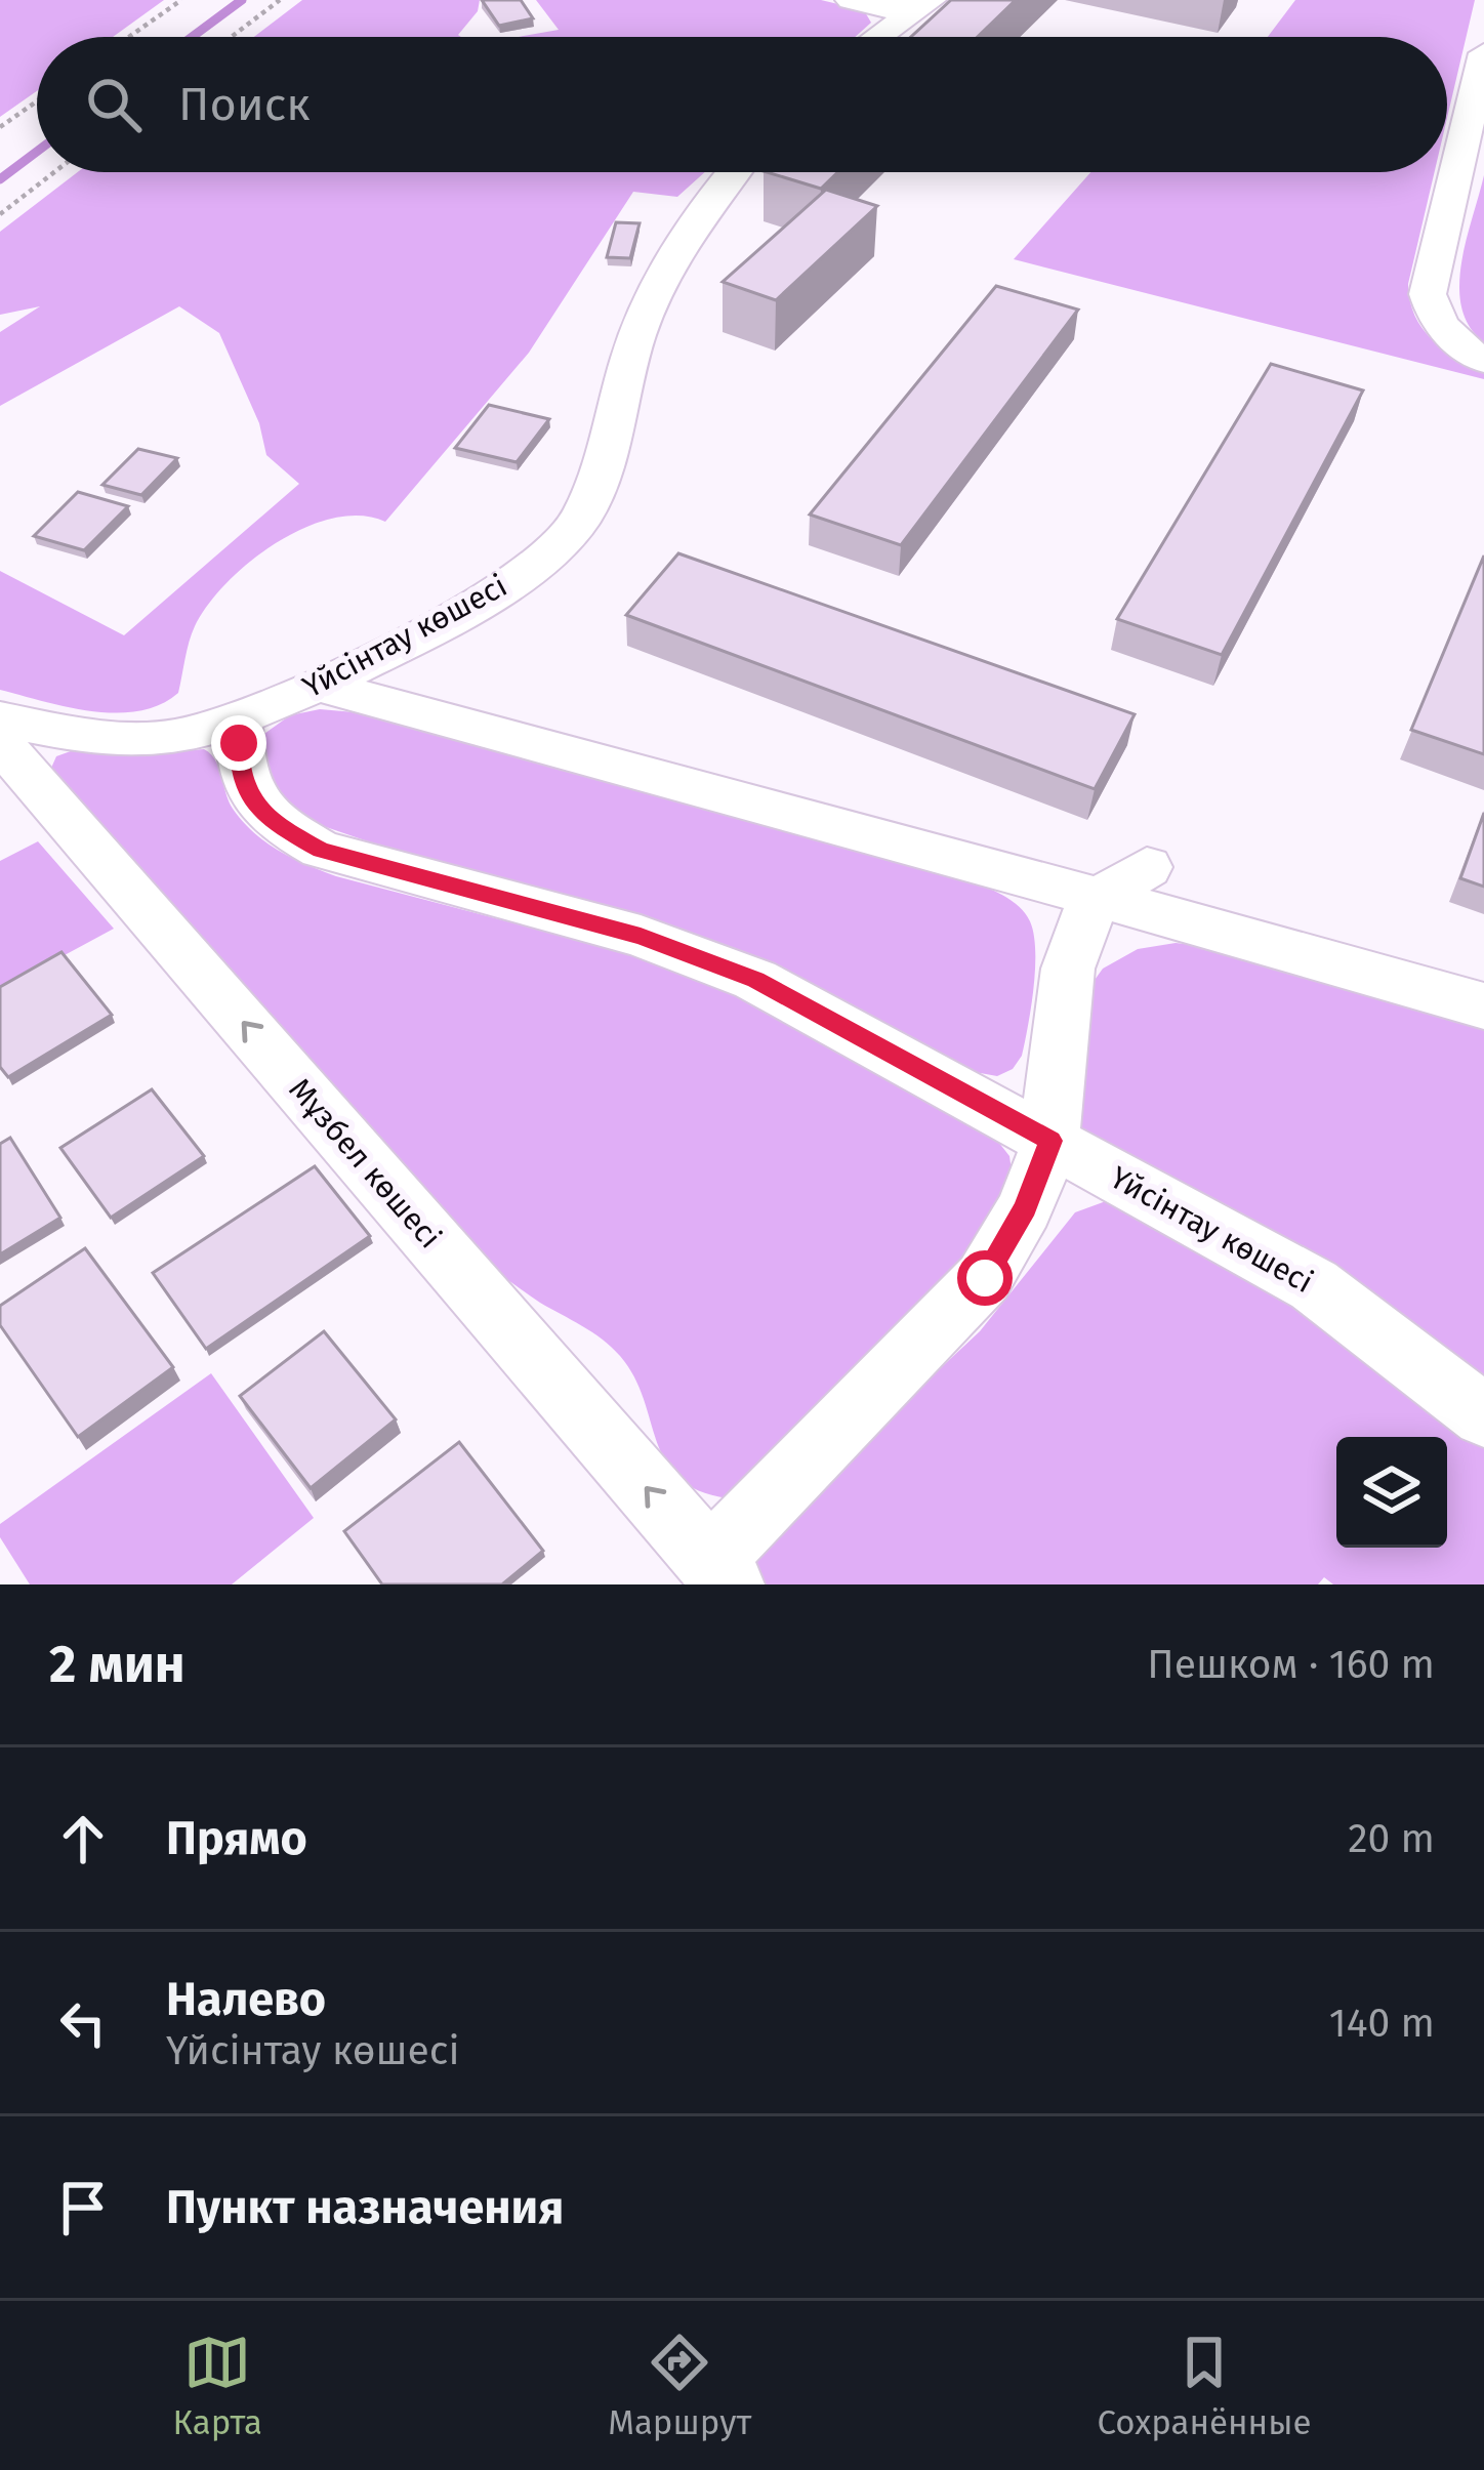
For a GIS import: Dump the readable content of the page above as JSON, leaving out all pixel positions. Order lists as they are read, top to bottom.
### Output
{
  "streets": {
    "street": ["Үйсінтау көшесі", "Мұзбел көшесі"]
  },
  "one_way": ["Мұзбел көшесі"],
  "page": {
    "search": "Поиск",
    "heading": ["2 мин", "Пешком · 160 m"],
    "list": [
      ["Прямо", "20 m"],
      ["Налево", "Үйсінтау көшесі", "140 m"],
      "Пункт назначения"
    ],
    "nav": ["Карта", "Маршрут", "Сохранённые"]
  }
}
